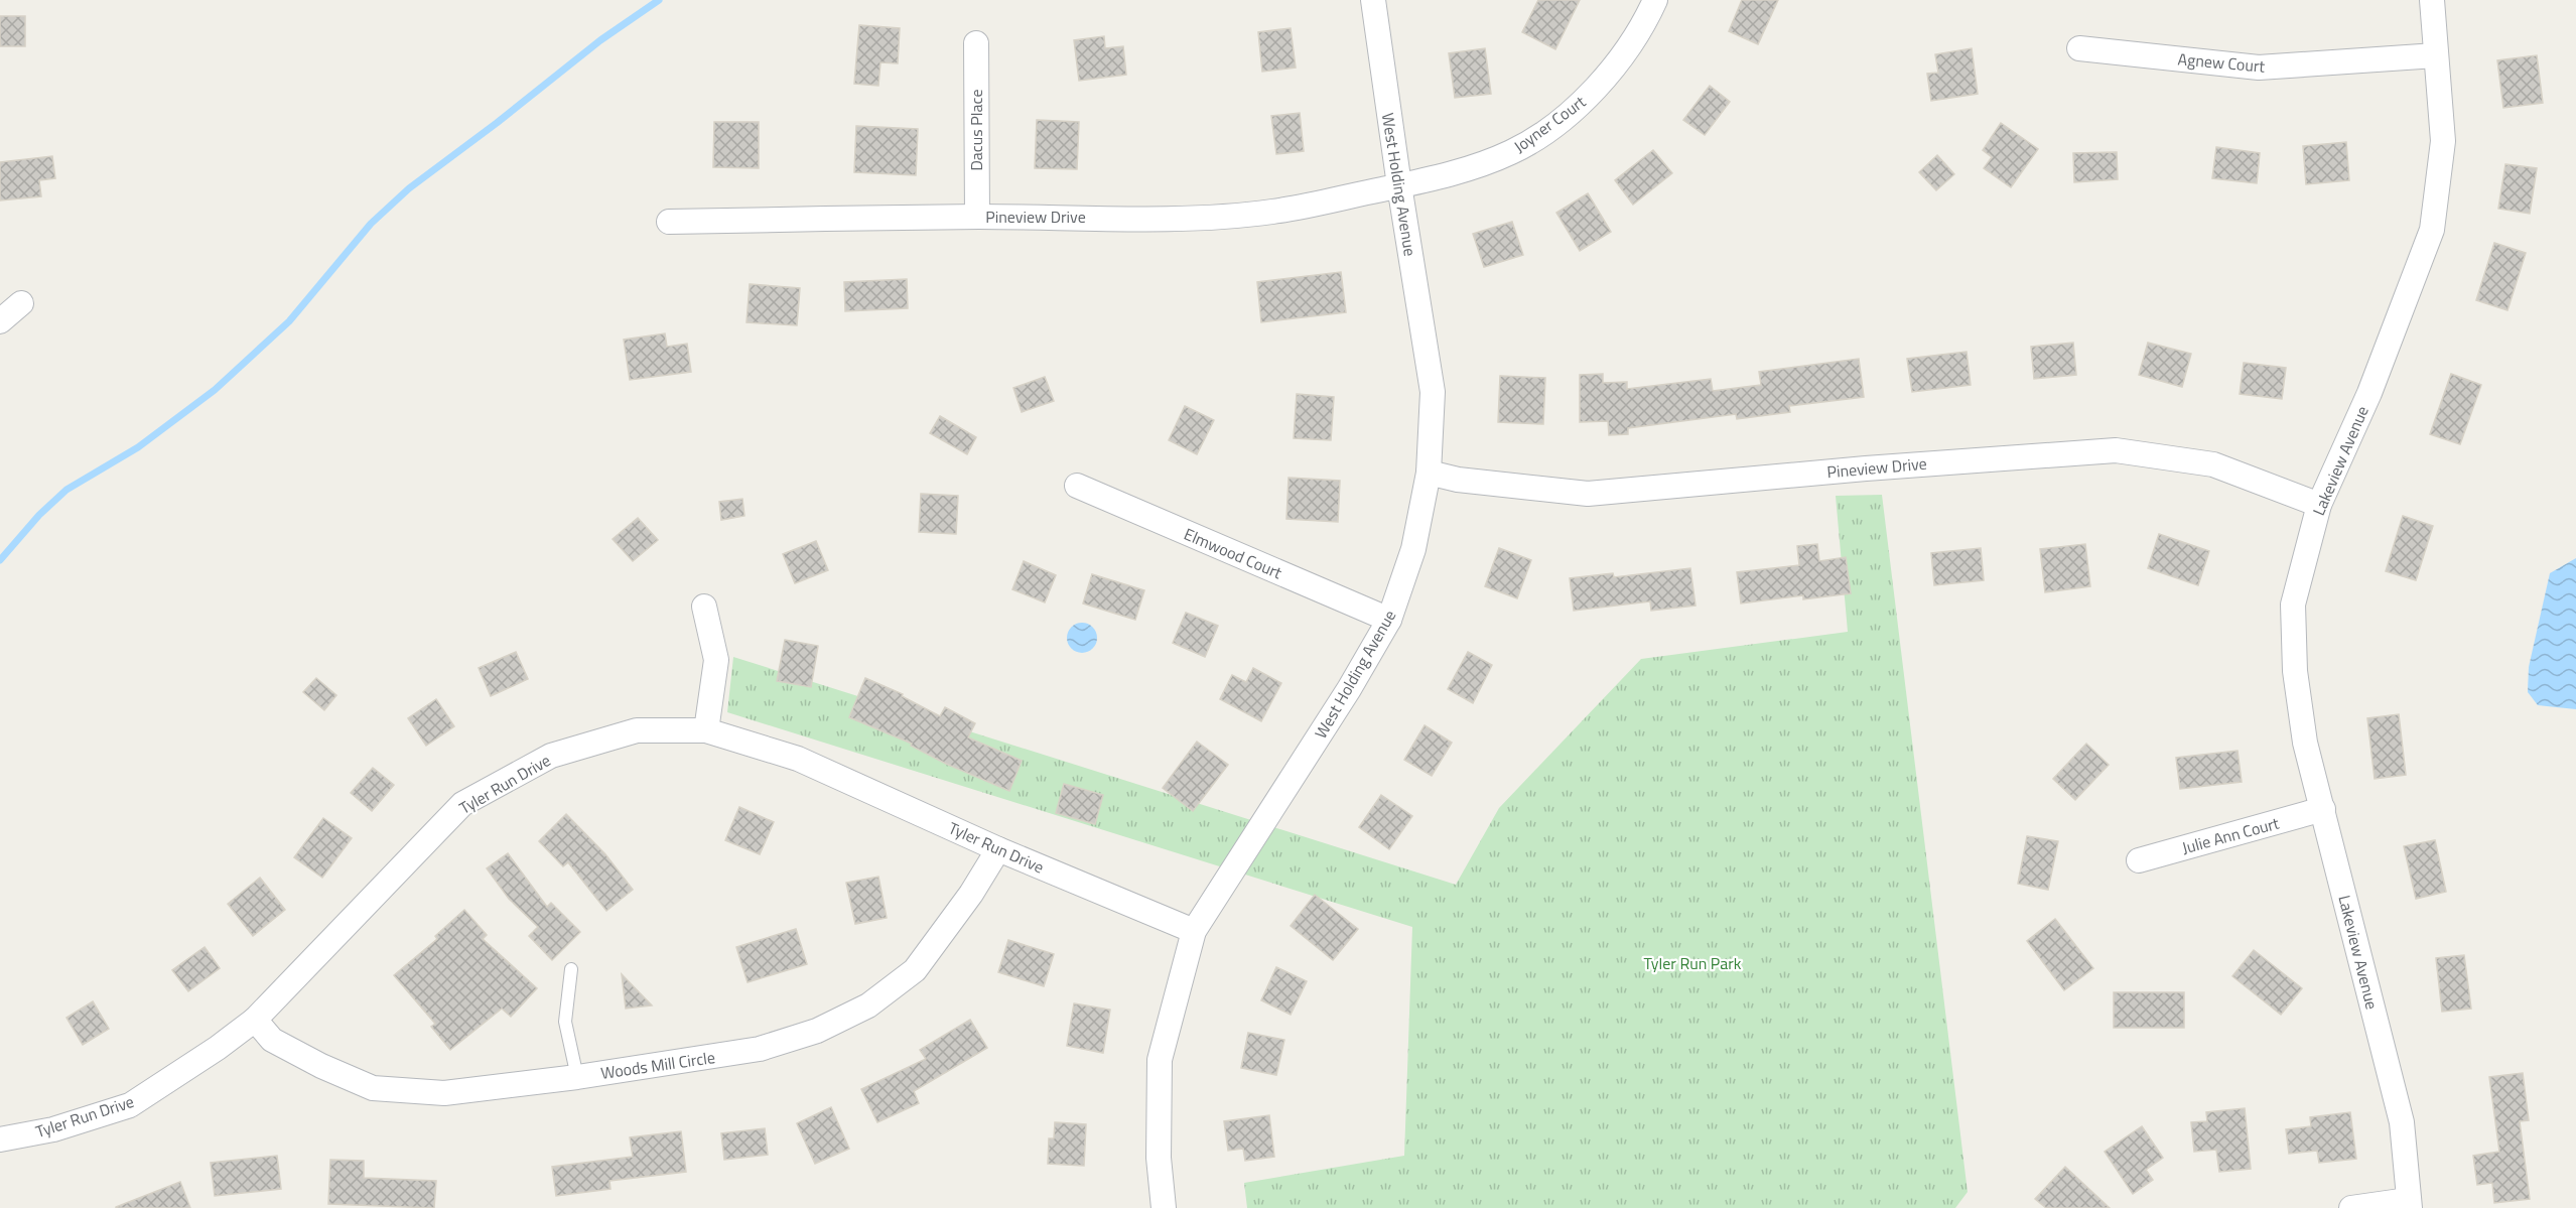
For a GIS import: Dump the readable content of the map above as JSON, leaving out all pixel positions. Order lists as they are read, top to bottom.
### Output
{
  "streets": {
    "street": [
      "Agnew Court",
      "Joyner Court",
      "Dacus Place",
      "West Holding Avenue",
      "Pineview Drive",
      "Lakeview Avenue",
      "Elmwood Court",
      "Tyler Run Drive",
      "Julie Ann Court",
      "Woods Mill Circle"
    ]
  },
  "crossings": [
    ["Agnew Court", "Lakeview Avenue"],
    ["Joyner Court", "West Holding Avenue"],
    ["Joyner Court", "Pineview Drive"],
    ["Dacus Place", "Pineview Drive"],
    ["West Holding Avenue", "Pineview Drive"],
    ["West Holding Avenue", "Elmwood Court"],
    ["West Holding Avenue", "Tyler Run Drive"],
    ["Pineview Drive", "Lakeview Avenue"],
    ["Lakeview Avenue", "Julie Ann Court"],
    ["Tyler Run Drive", "Woods Mill Circle"]
  ],
  "parks": ["Tyler Run Park"]
}
